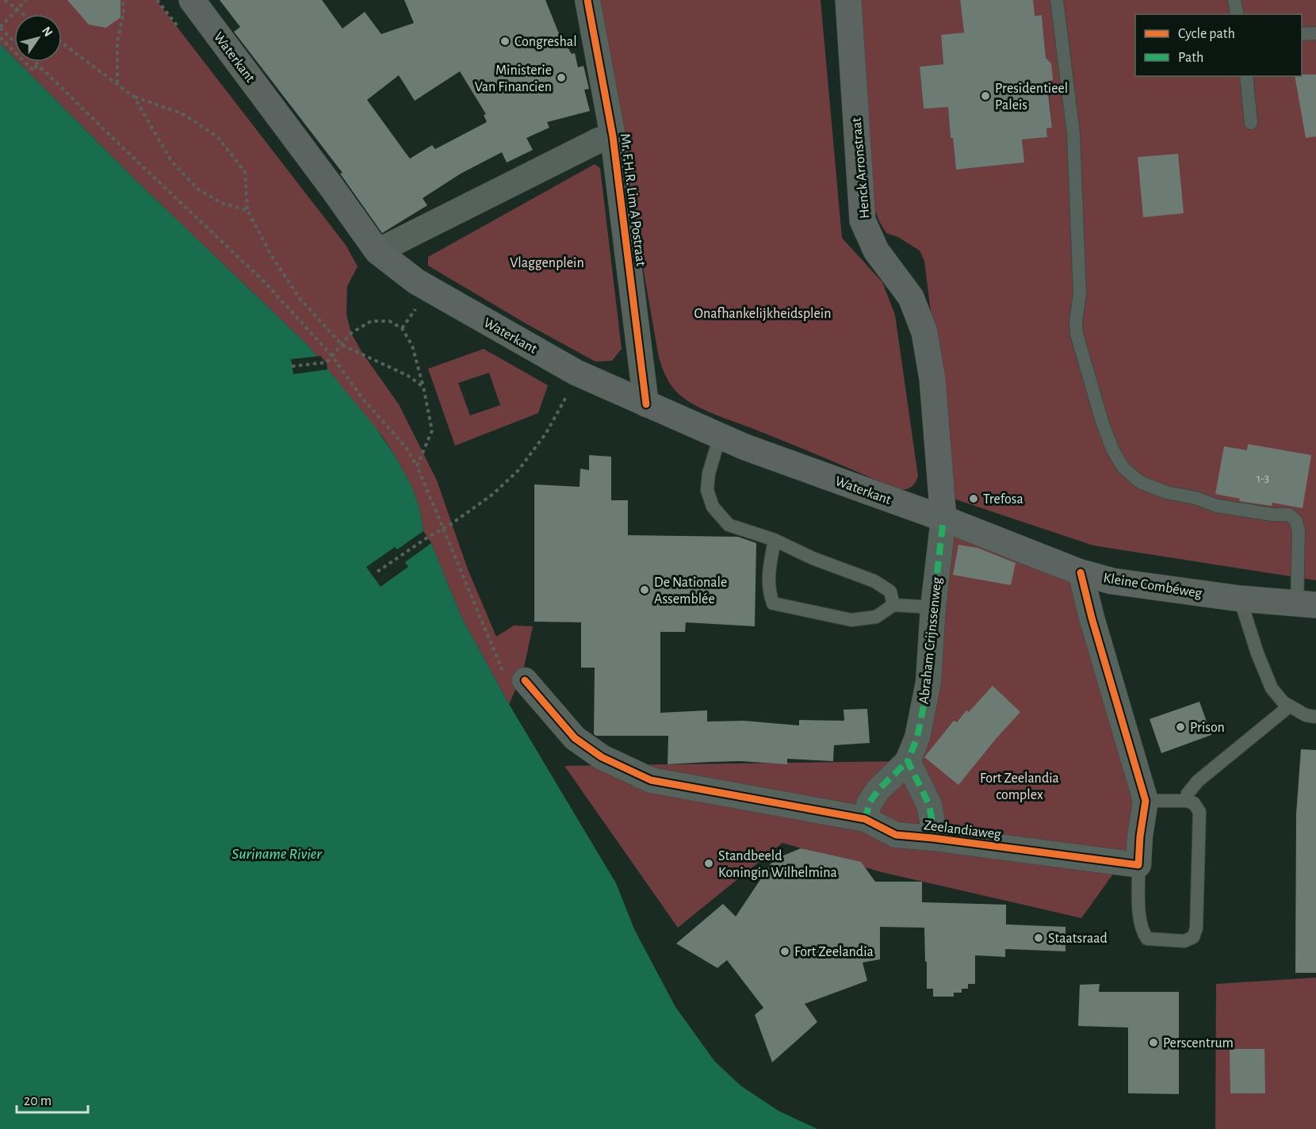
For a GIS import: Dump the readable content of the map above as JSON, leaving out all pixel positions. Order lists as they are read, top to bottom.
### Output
{
  "streets": {
    "main road": ["Waterkant", "Henck Arronstraat", "Kleine Combéweg"],
    "street": ["Mr. F.H.R. Lim A Postraat", "Abraham Crijnssenweg", "Zeelandiaweg"]
  },
  "crossings": [
    ["Waterkant", "Henck Arronstraat"],
    ["Waterkant", "Mr. F.H.R. Lim A Postraat"],
    ["Waterkant", "Kleine Combéweg"],
    ["Waterkant", "Abraham Crijnssenweg"],
    ["Henck Arronstraat", "Kleine Combéweg"],
    ["Henck Arronstraat", "Abraham Crijnssenweg"],
    ["Kleine Combéweg", "Abraham Crijnssenweg"],
    ["Abraham Crijnssenweg", "Zeelandiaweg"]
  ],
  "water": ["Suriname Rivier"],
  "parks": ["Vlaggenplein", "Onafhankelijkheidsplein", "Fort Zeelandia complex"],
  "places": [
    "Congreshal",
    "Ministerie Van Financien",
    "Presidentieel Paleis",
    "Trefosa",
    "De Nationale Assemblée",
    "Prison",
    "Standbeeld Koningin Wilhelmina",
    "Staatsraad",
    "Fort Zeelandia",
    "Perscentrum"
  ],
  "house_numbers": ["1-3"],
  "legend": ["Cycle path", "Path"],
  "scale_bar": "20 m",
  "north": "top right"
}
